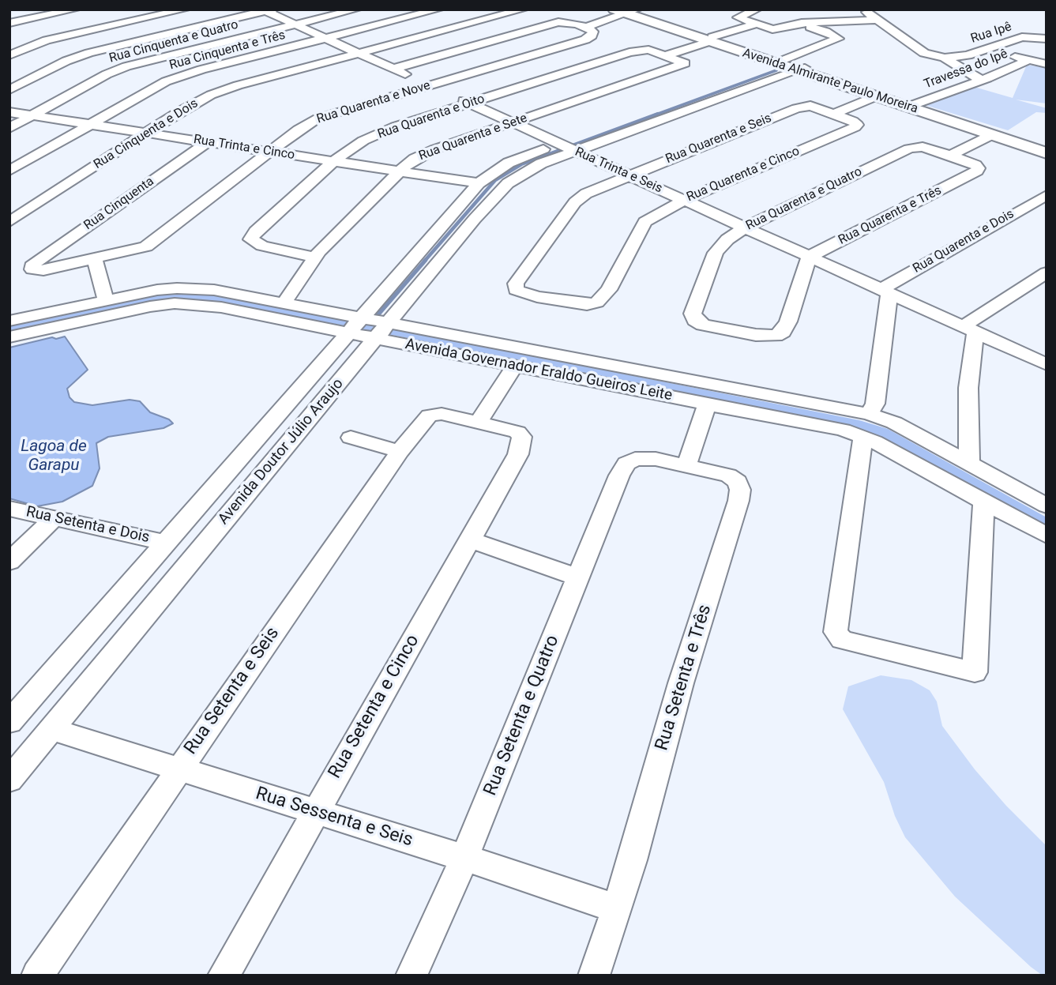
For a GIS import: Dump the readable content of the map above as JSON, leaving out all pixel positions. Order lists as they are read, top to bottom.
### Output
{
  "streets": {
    "main road": ["Avenida Almirante Paulo Moreira"],
    "street": [
      "Rua Ipê",
      "Rua Cinquenta e Quatro",
      "Rua Cinquenta e Três",
      "Travessa do Ipê",
      "Rua Quarenta e Nove",
      "Rua Quarenta e Oito",
      "Rua Cinquenta e Dois",
      "Rua Quarenta e Sete",
      "Rua Quarenta e Seis",
      "Rua Trinta e Cinco",
      "Rua Trinta e Seis",
      "Rua Quarenta e Cinco",
      "Rua Quarenta e Quatro",
      "Rua Cinquenta",
      "Rua Quarenta e Três",
      "Rua Quarenta e Dois",
      "Avenida Governador Eraldo Gueiros Leite",
      "Avenida Doutor Júlio Araujo",
      "Rua Setenta e Dois",
      "Rua Setenta e Três",
      "Rua Setenta e Seis",
      "Rua Setenta e Cinco",
      "Rua Setenta e Quatro",
      "Rua Sessenta e Seis"
    ]
  },
  "crossings": [
    ["Rua Ipê", "Travessa do Ipê"],
    ["Rua Cinquenta e Quatro", "Rua Trinta e Cinco"],
    ["Rua Cinquenta e Quatro", "Rua Trinta e Seis"],
    ["Rua Cinquenta e Três", "Rua Trinta e Cinco"],
    ["Rua Cinquenta e Três", "Rua Trinta e Seis"],
    ["Travessa do Ipê", "Avenida Almirante Paulo Moreira"],
    ["Avenida Almirante Paulo Moreira", "Rua Quarenta e Nove"],
    ["Rua Quarenta e Nove", "Rua Trinta e Cinco"],
    ["Rua Quarenta e Nove", "Rua Trinta e Seis"],
    ["Rua Quarenta e Oito", "Rua Quarenta e Sete"],
    ["Rua Quarenta e Oito", "Rua Trinta e Cinco"],
    ["Rua Quarenta e Oito", "Rua Trinta e Seis"],
    ["Rua Cinquenta e Dois", "Rua Trinta e Cinco"],
    ["Rua Cinquenta e Dois", "Rua Trinta e Seis"],
    ["Rua Quarenta e Sete", "Rua Trinta e Cinco"],
    ["Rua Quarenta e Sete", "Rua Trinta e Seis"],
    ["Rua Quarenta e Sete", "Avenida Governador Eraldo Gueiros Leite"],
    ["Rua Quarenta e Seis", "Rua Trinta e Seis"],
    ["Rua Quarenta e Seis", "Rua Quarenta e Cinco"],
    ["Rua Trinta e Cinco", "Rua Cinquenta"],
    ["Rua Trinta e Seis", "Rua Quarenta e Cinco"],
    ["Rua Trinta e Seis", "Rua Quarenta e Quatro"],
    ["Rua Trinta e Seis", "Rua Quarenta e Três"],
    ["Rua Trinta e Seis", "Rua Quarenta e Dois"],
    ["Rua Trinta e Seis", "Avenida Doutor Júlio Araujo"],
    ["Rua Quarenta e Quatro", "Rua Quarenta e Três"],
    ["Avenida Governador Eraldo Gueiros Leite", "Avenida Doutor Júlio Araujo"],
    ["Avenida Doutor Júlio Araujo", "Rua Setenta e Dois"],
    ["Avenida Doutor Júlio Araujo", "Rua Sessenta e Seis"],
    ["Rua Setenta e Três", "Rua Setenta e Quatro"],
    ["Rua Setenta e Três", "Rua Sessenta e Seis"],
    ["Rua Setenta e Seis", "Rua Sessenta e Seis"],
    ["Rua Setenta e Cinco", "Rua Sessenta e Seis"],
    ["Rua Setenta e Quatro", "Rua Sessenta e Seis"]
  ],
  "water": ["Lagoa de Garapu"]
}
